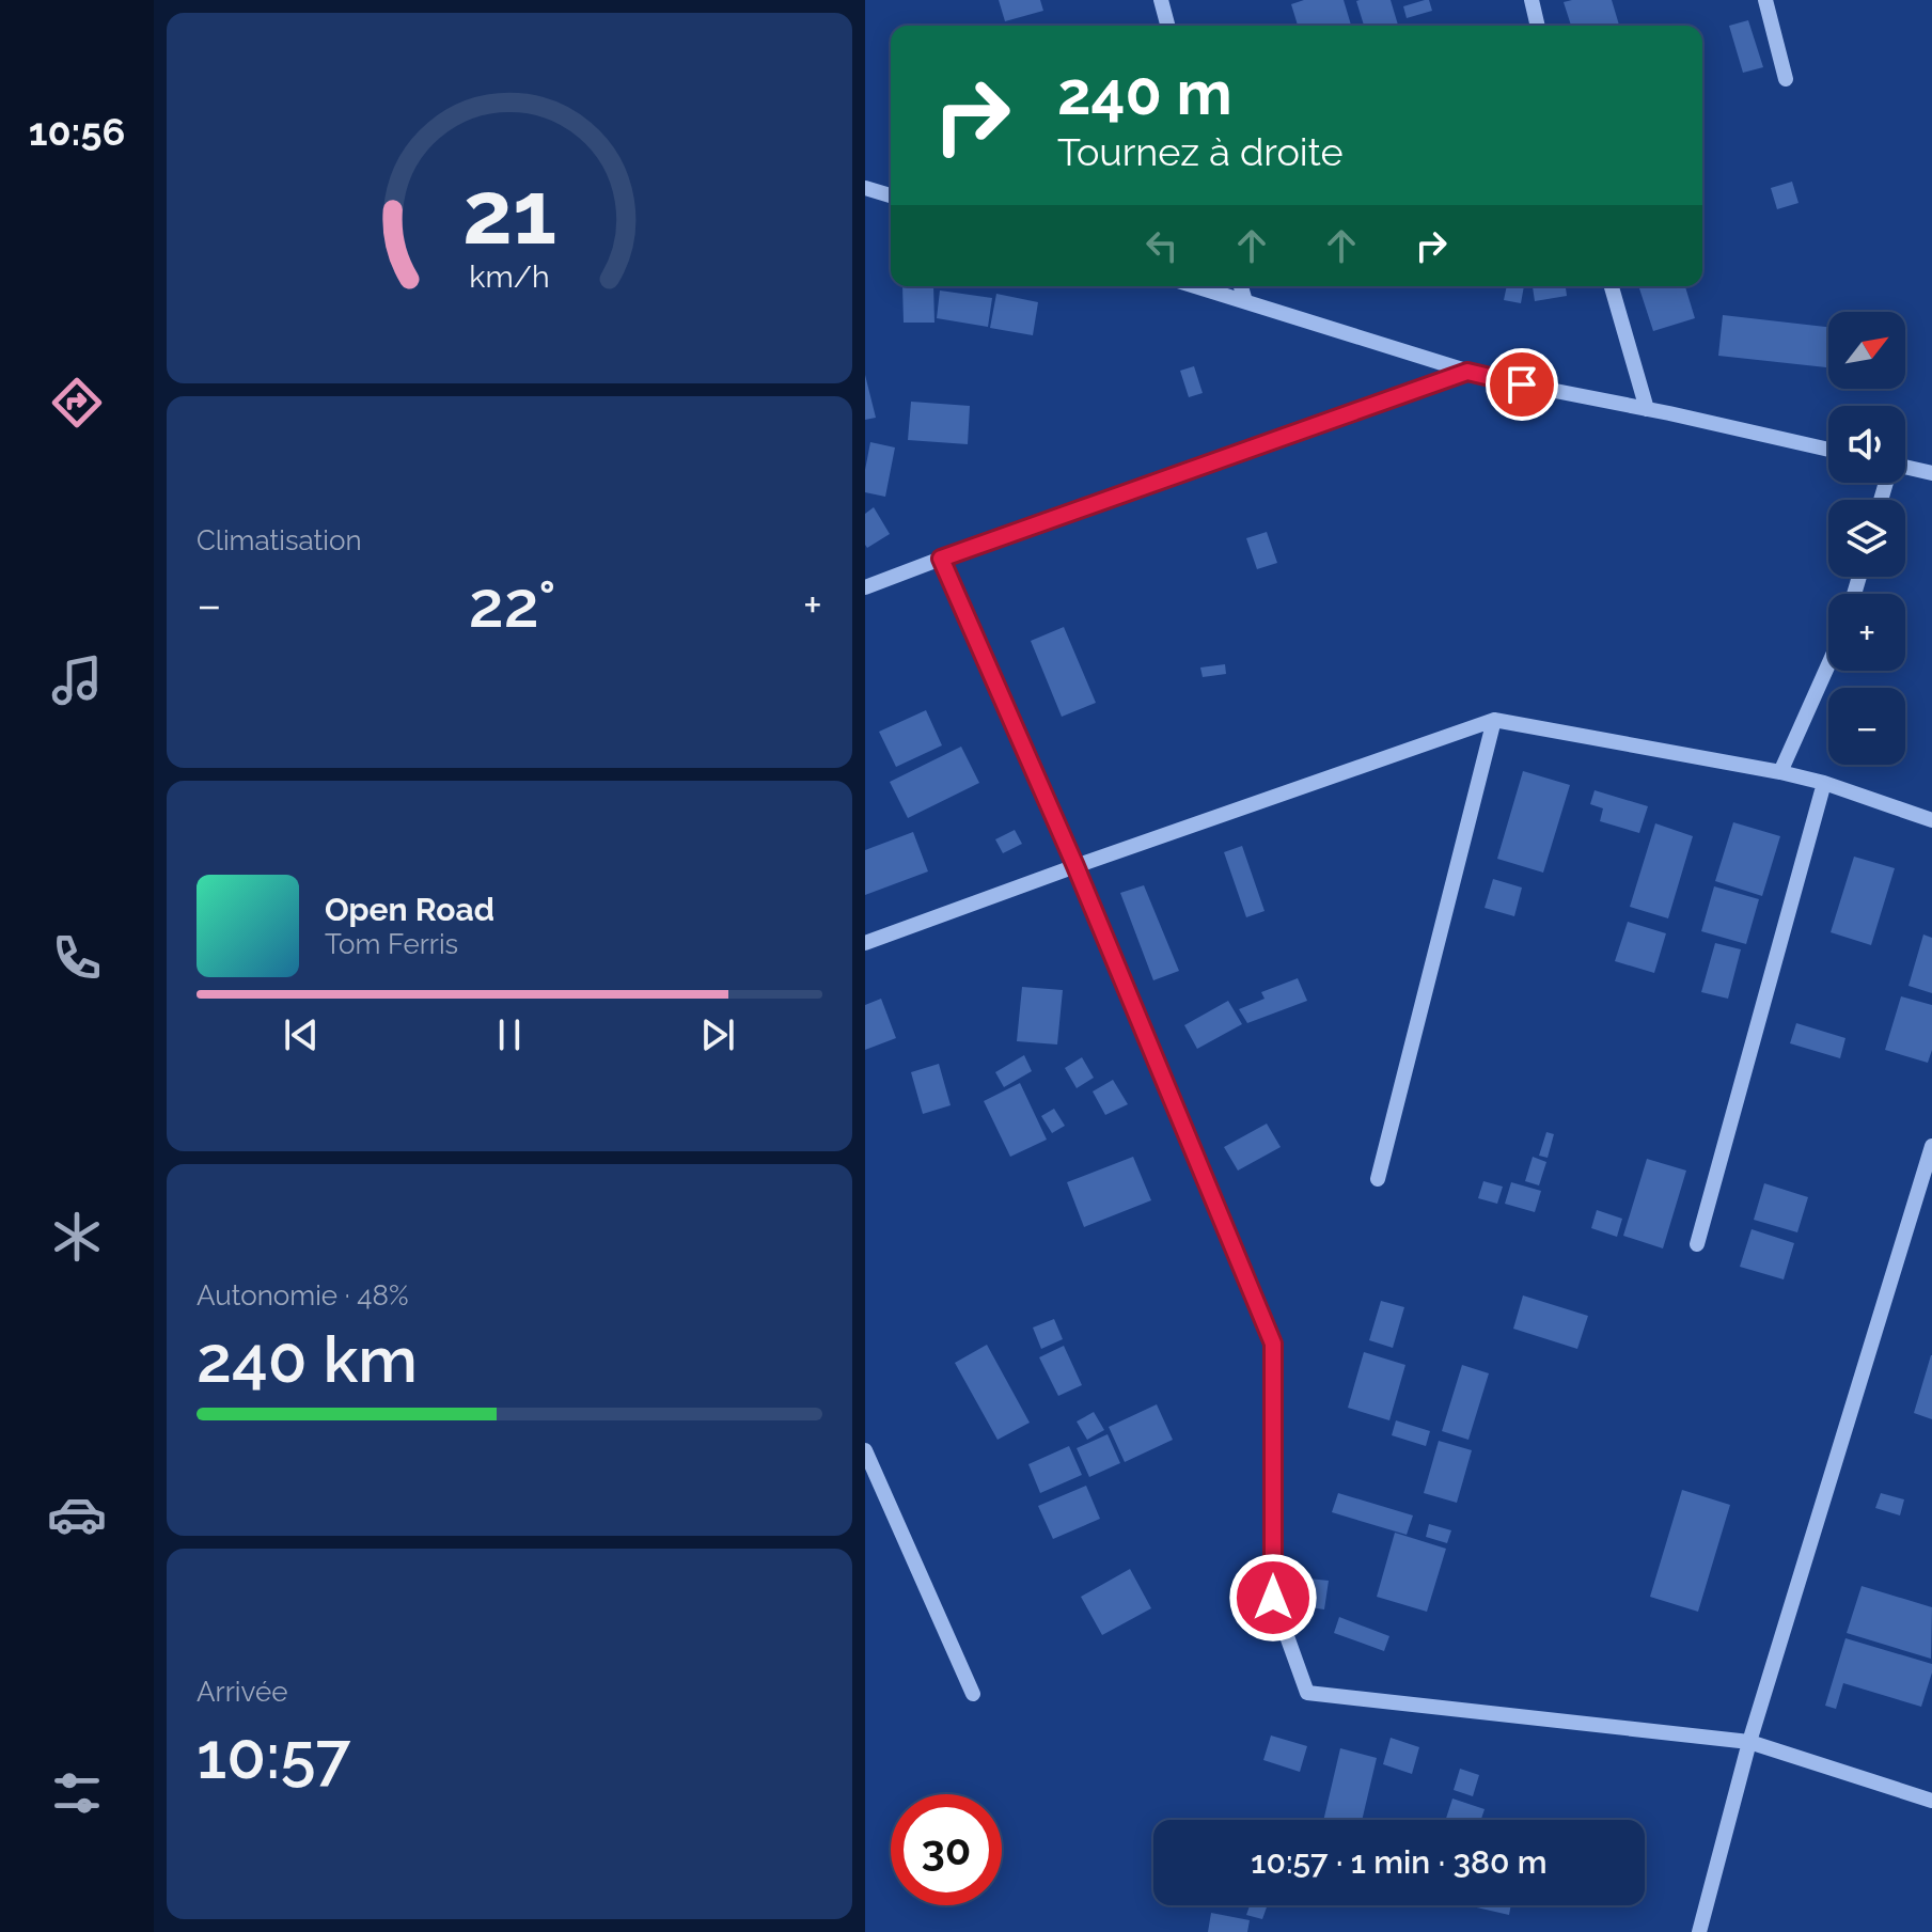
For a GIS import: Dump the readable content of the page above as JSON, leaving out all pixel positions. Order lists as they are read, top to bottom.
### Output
{
  "north": "top right",
  "page": {
    "tabs": "10:56",
    "turn": ["240 m", "Tournez à droite"],
    "map_buttons": ["+", "−"],
    "tile": [
      "Climatisation",
      ["Autonomie · 48%", "240 km"],
      ["Arrivée", "10:57"]
    ],
    "heat": ["−", "22°", "+"],
    "song": ["Open Road", "Tom Ferris"],
    "limit": "30",
    "trip": "10:57 · 1 min · 380 m",
    "gauge": ["21", "km/h"]
  }
}
